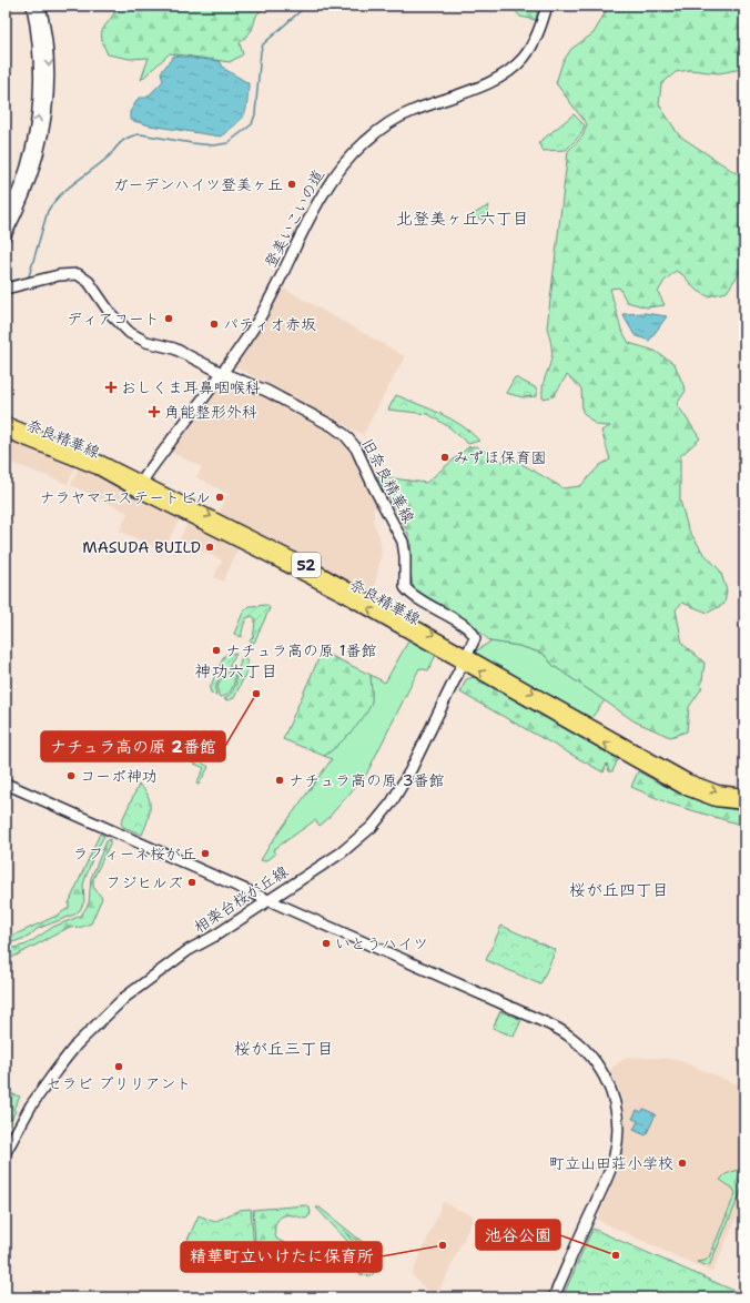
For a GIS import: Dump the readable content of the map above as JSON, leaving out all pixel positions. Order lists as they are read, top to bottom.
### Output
{
  "streets": {
    "main road": ["奈良精華線", "52"],
    "street": ["登美いこいの道", "旧奈良精華線", "相楽台桜が丘線"]
  },
  "crossings": [
    ["登美いこいの道", "奈良精華線"],
    ["登美いこいの道", "旧奈良精華線"],
    ["奈良精華線", "旧奈良精華線"],
    ["奈良精華線", "相楽台桜が丘線"],
    ["旧奈良精華線", "相楽台桜が丘線"]
  ],
  "districts": [
    "北登美ヶ丘六丁目",
    "神功六丁目",
    "桜が丘四丁目",
    "桜が丘三丁目"
  ],
  "places": {
    "other": [
      "ガーデンハイツ登美ヶ丘",
      "ディアコート",
      "パティオ赤坂",
      "みずほ保育園",
      "ナラヤマエステートビル",
      "MASUDA BUILD",
      "ナチュラ高の原 1番館",
      "ナチュラ高の原 2番館",
      "コーポ神功",
      "ナチュラ高の原 3番館",
      "ラフィーネ桜が丘",
      "フジヒルズ",
      "いとうハイツ",
      "セラビ ブリリアント",
      "町立山田荘小学校",
      "精華町立いけたに保育所",
      "池谷公園"
    ],
    "health": ["おしくま耳鼻咽喉科", "角能整形外科"]
  }
}
